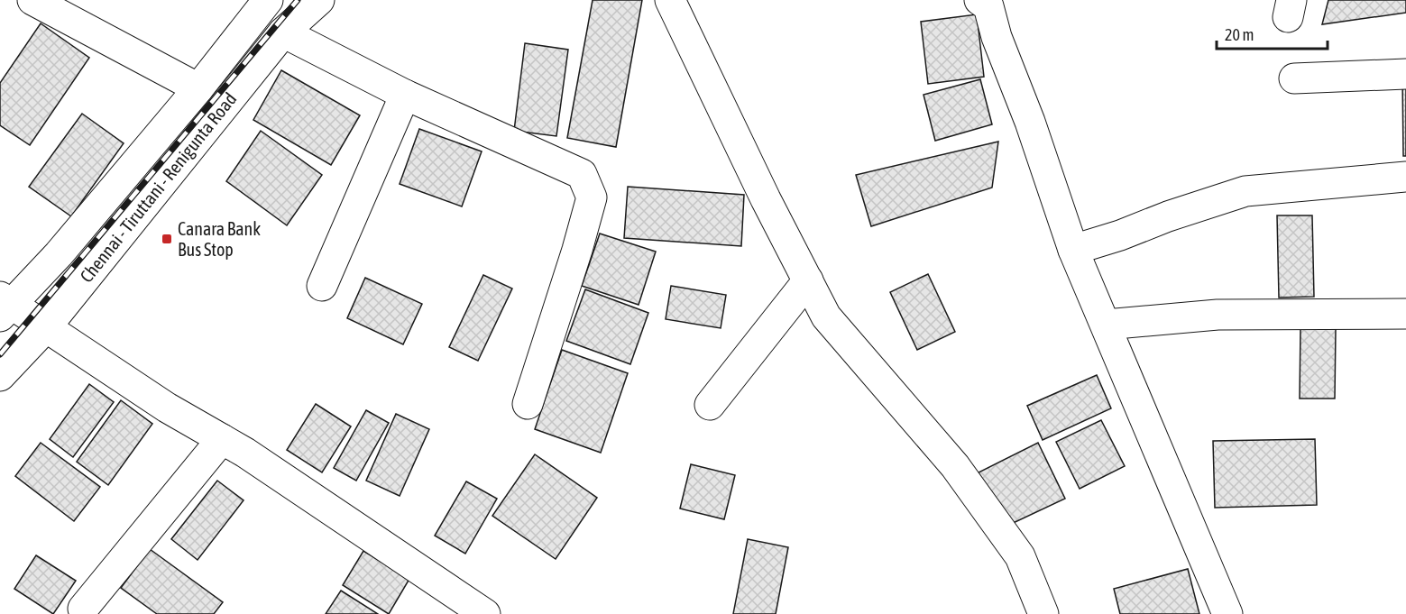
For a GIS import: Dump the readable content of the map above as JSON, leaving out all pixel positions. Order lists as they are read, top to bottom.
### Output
{
  "streets": {
    "main road": ["Chennai - Tiruttani - Renigunta Road"]
  },
  "places": {
    "transit": ["Canara Bank Bus Stop"]
  },
  "scale_bar": "20 m"
}
